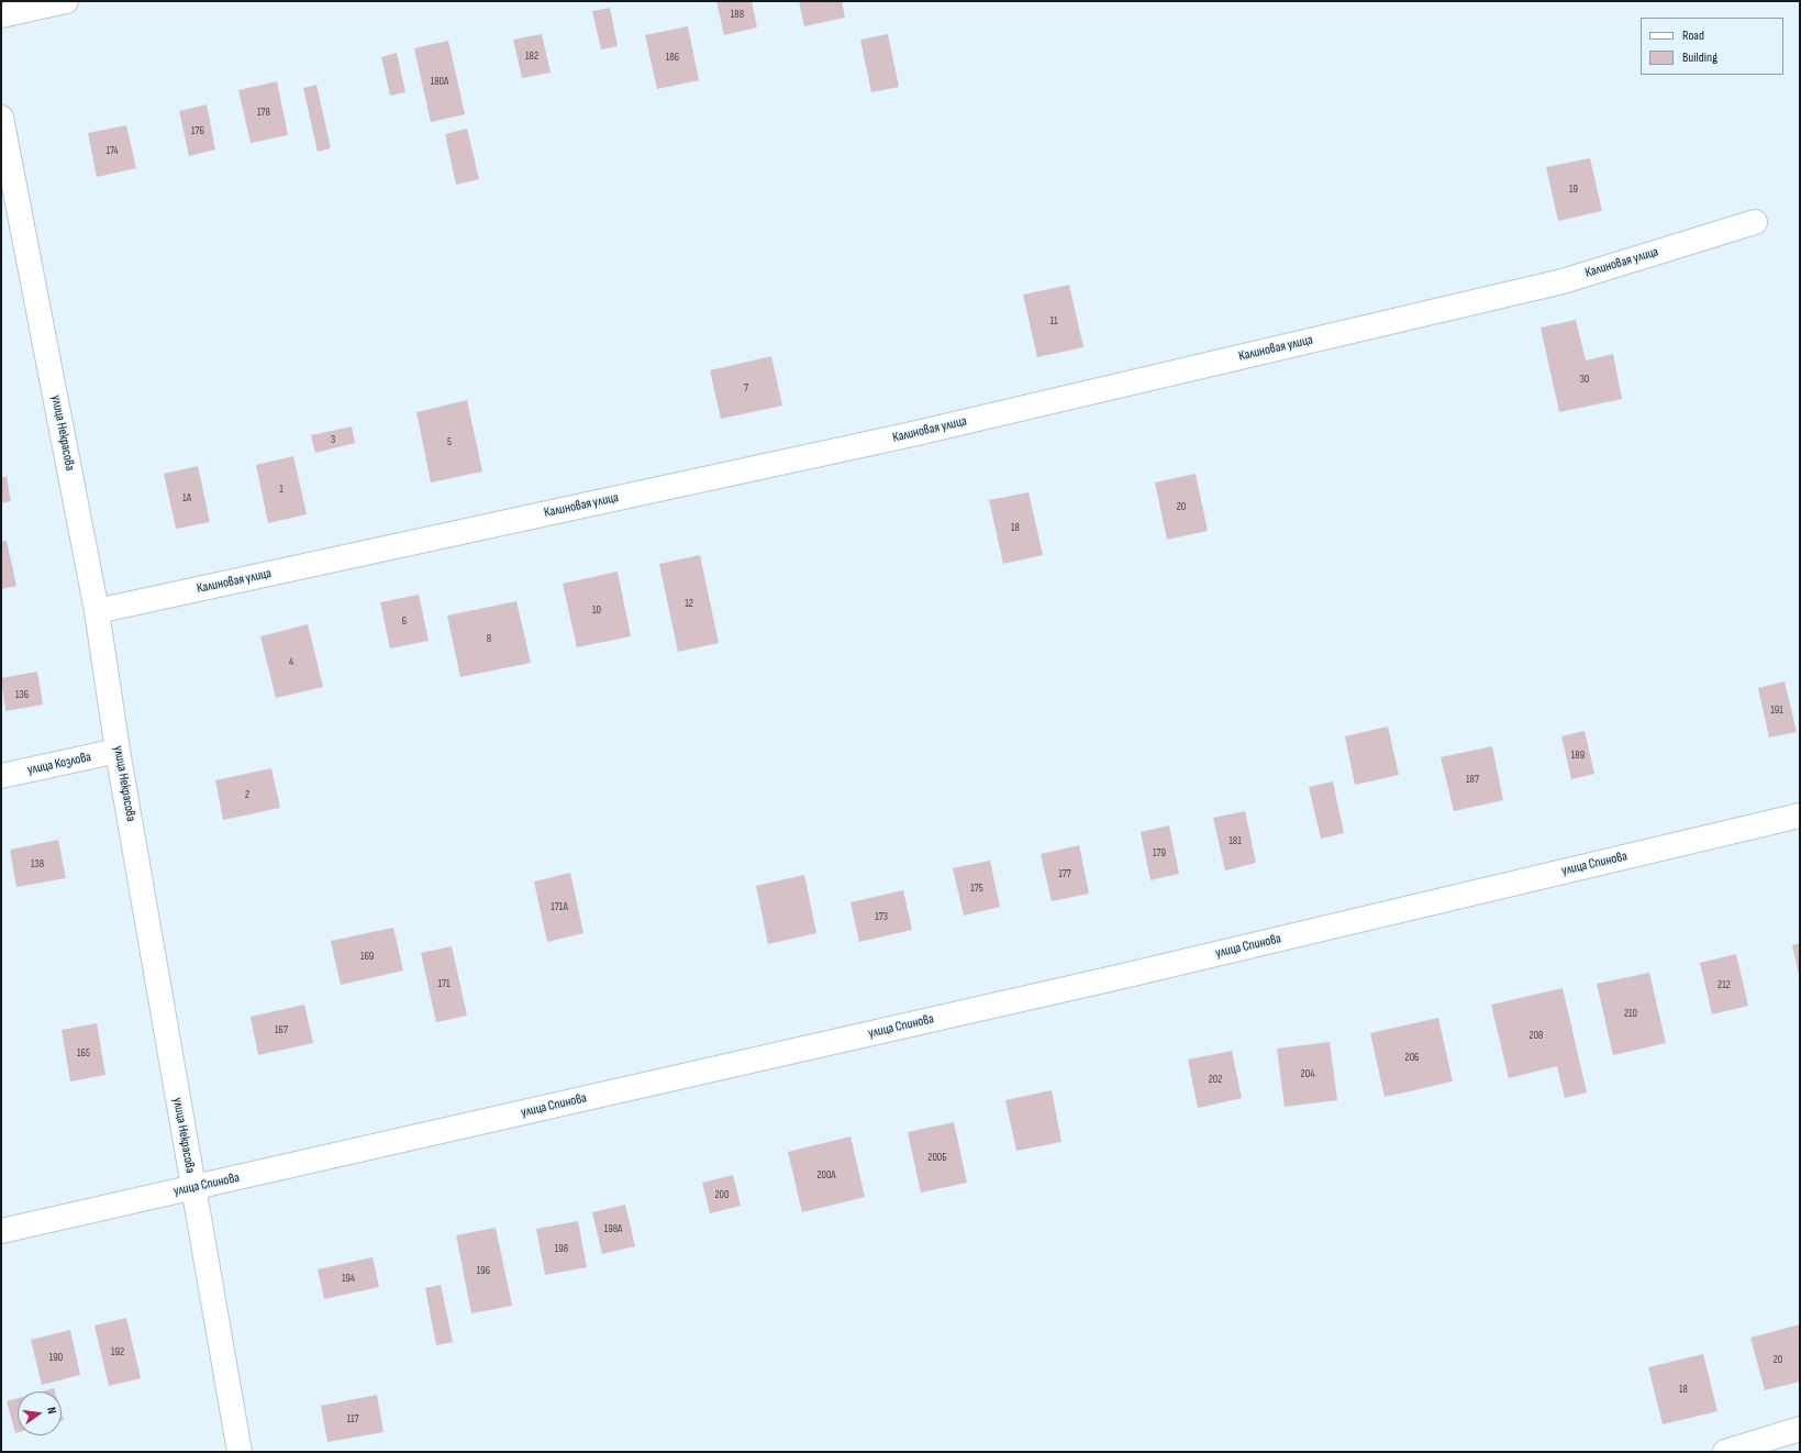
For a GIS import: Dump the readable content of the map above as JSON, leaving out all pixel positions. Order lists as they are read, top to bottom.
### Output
{
  "streets": {
    "street": [
      "Калиновая улица",
      "улица Некрасова",
      "улица Козлова",
      "улица Спинова"
    ]
  },
  "crossings": [
    ["Калиновая улица", "улица Некрасова"],
    ["улица Некрасова", "улица Козлова"],
    ["улица Некрасова", "улица Спинова"]
  ],
  "house_numbers": [
    "188",
    "182",
    "186",
    "180А",
    "178",
    "176",
    "174",
    "19",
    "11",
    "30",
    "7",
    "3",
    "5",
    "1",
    "1А",
    "20",
    "18",
    "12",
    "10",
    "6",
    "8",
    "4",
    "136",
    "191",
    "189",
    "187",
    "2",
    "181",
    "179",
    "138",
    "177",
    "175",
    "171А",
    "173",
    "169",
    "171",
    "212",
    "210",
    "167",
    "208",
    "165",
    "206",
    "204",
    "202",
    "200Б",
    "200А",
    "200",
    "198А",
    "198",
    "196",
    "194",
    "192",
    "190",
    "20",
    "18",
    "117"
  ],
  "legend": ["Road", "Building"],
  "north": "right"
}
